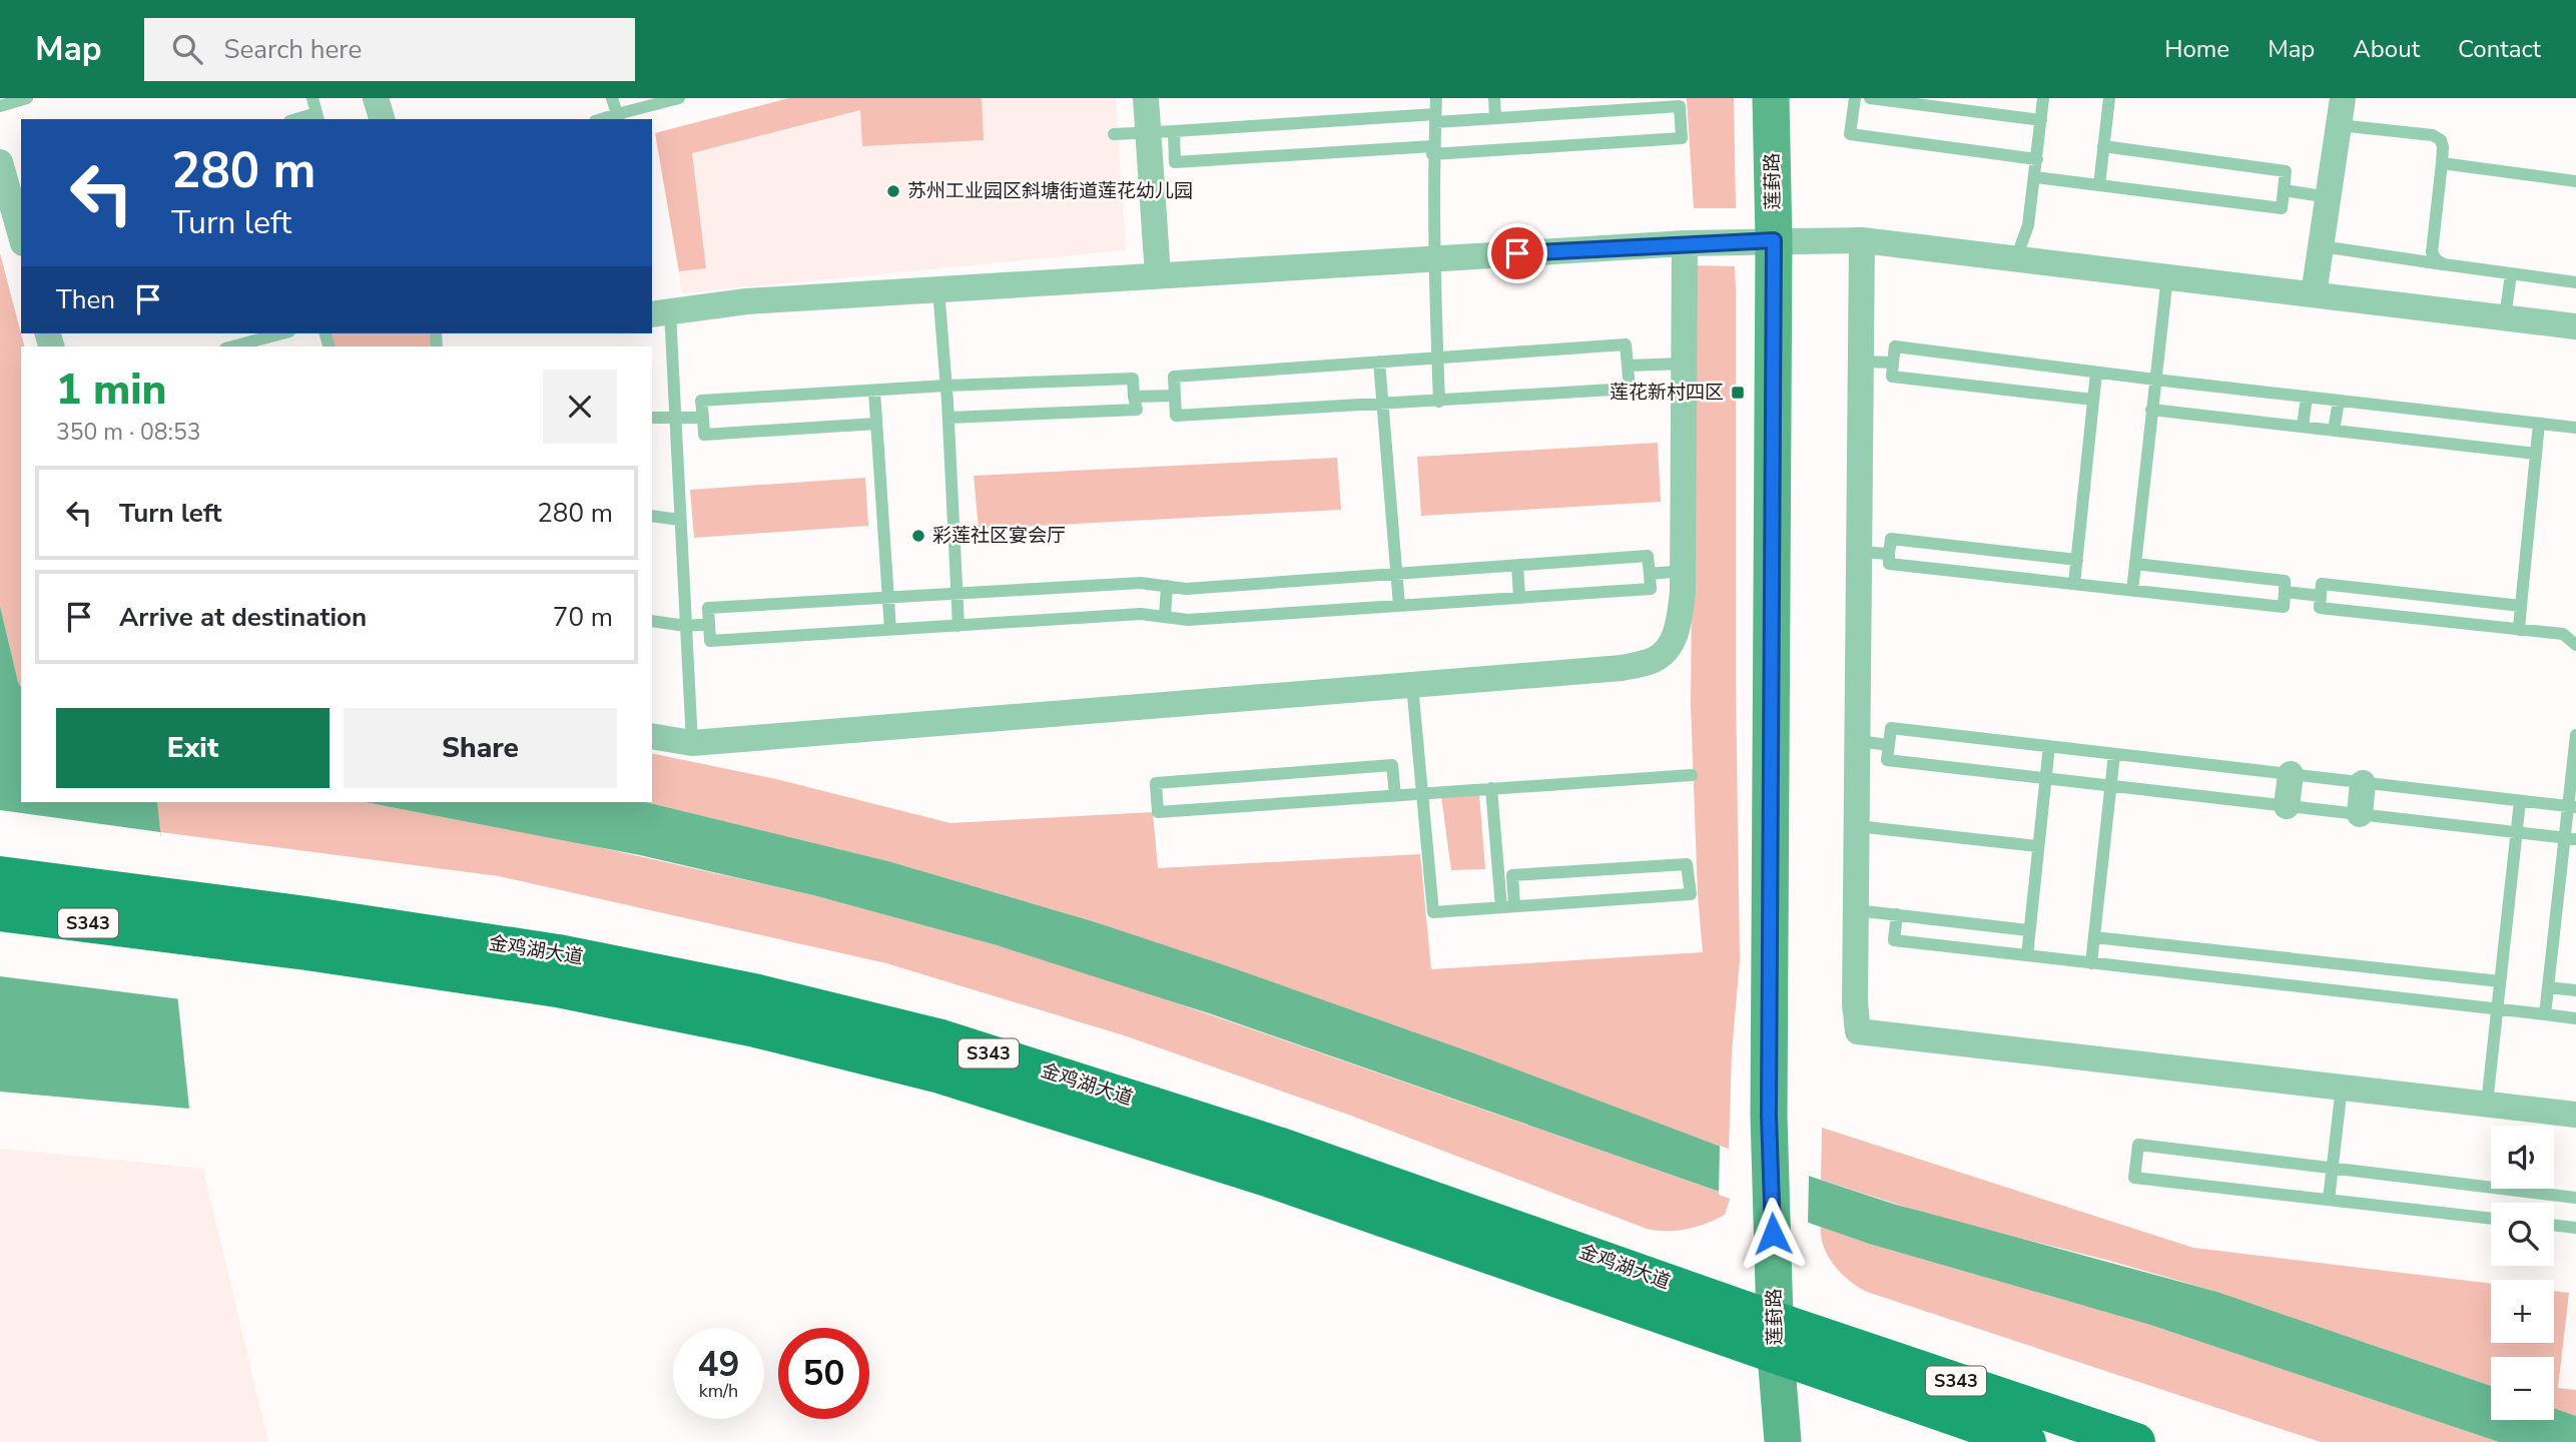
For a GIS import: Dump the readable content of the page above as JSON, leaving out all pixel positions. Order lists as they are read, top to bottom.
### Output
{
  "streets": {
    "main road": ["莲葑路", "S343", "金鸡湖大道"]
  },
  "crossings": [
    ["莲葑路", "金鸡湖大道"]
  ],
  "places": {
    "other": ["苏州工业园区斜塘街道莲花幼儿园", "彩莲社区宴会厅"],
    "transit": ["莲花新村四区"]
  },
  "page": {
    "header": "Map",
    "search": "Search here",
    "nav": [
      "Home",
      "Map",
      "About",
      "Contact"
    ],
    "turn": ["280 m", "Turn left"],
    "then": "Then",
    "heading": ["1 min", "350 m · 08:53"],
    "list": [
      {
        "name": "Turn left",
        "value": "280 m"
      },
      {
        "name": "Arrive at destination",
        "value": "70 m"
      }
    ],
    "buttons": ["Exit", "Share"],
    "map_buttons": ["+", "−"],
    "speed": "49 km/h",
    "limit": "50"
  }
}
